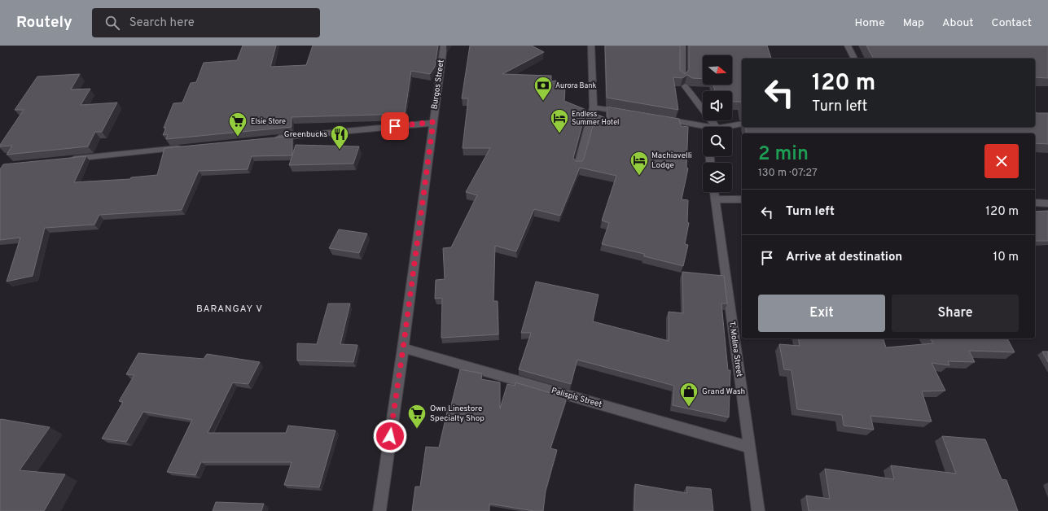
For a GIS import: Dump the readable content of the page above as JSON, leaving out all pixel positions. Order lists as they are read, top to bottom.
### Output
{
  "streets": {
    "street": ["Burgos Street", "T. Molina Street", "Palispis Street"]
  },
  "crossings": [
    ["Burgos Street", "Palispis Street"],
    ["T. Molina Street", "Palispis Street"]
  ],
  "districts": ["BARANGAY V"],
  "places": {
    "bank": ["Aurora Bank"],
    "hotel": ["Endless Summer Hotel", "Machiavelli Lodge"],
    "supermarket": ["Elsie Store", "Own Linestore Specialty Shop"],
    "restaurant": ["Greenbucks"],
    "shop": ["Grand Wash"]
  },
  "north": "right",
  "page": {
    "header": "Routely",
    "search": "Search here",
    "nav": [
      "Home",
      "Map",
      "About",
      "Contact"
    ],
    "turn": ["120 m", "Turn left"],
    "heading": ["2 min", "130 m · 07:27"],
    "list": [
      {
        "name": "Turn left",
        "value": "120 m"
      },
      {
        "name": "Arrive at destination",
        "value": "10 m"
      }
    ],
    "buttons": ["Exit", "Share"]
  }
}
